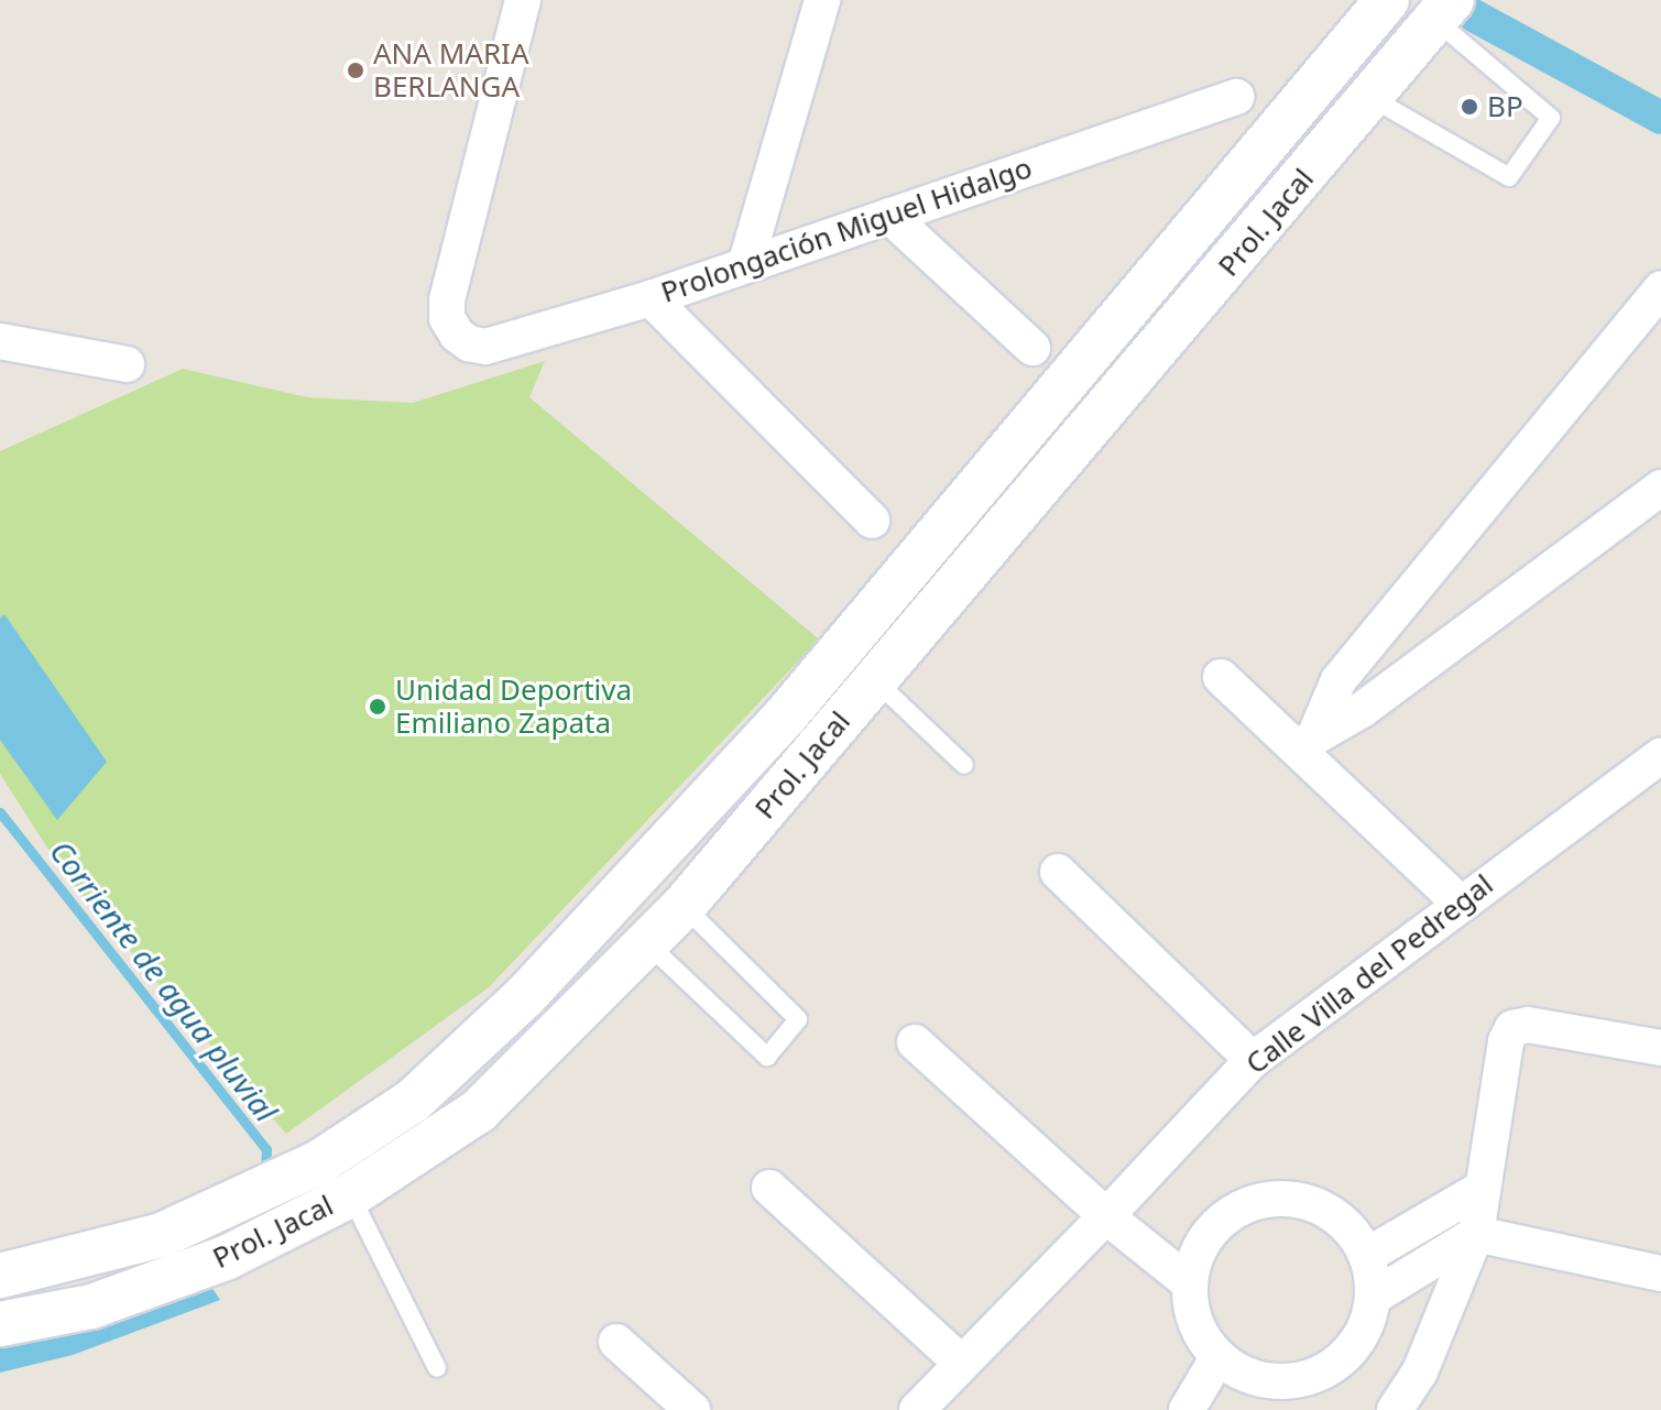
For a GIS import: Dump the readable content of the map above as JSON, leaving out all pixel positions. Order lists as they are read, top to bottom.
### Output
{
  "streets": {
    "street": ["Prol. Jacal", "Prolongación Miguel Hidalgo", "Calle Villa del Pedregal"]
  },
  "water": ["Corriente de agua pluvial"],
  "places": ["ANA MARIA BERLANGA", "BP", "Unidad Deportiva Emiliano Zapata"]
}
